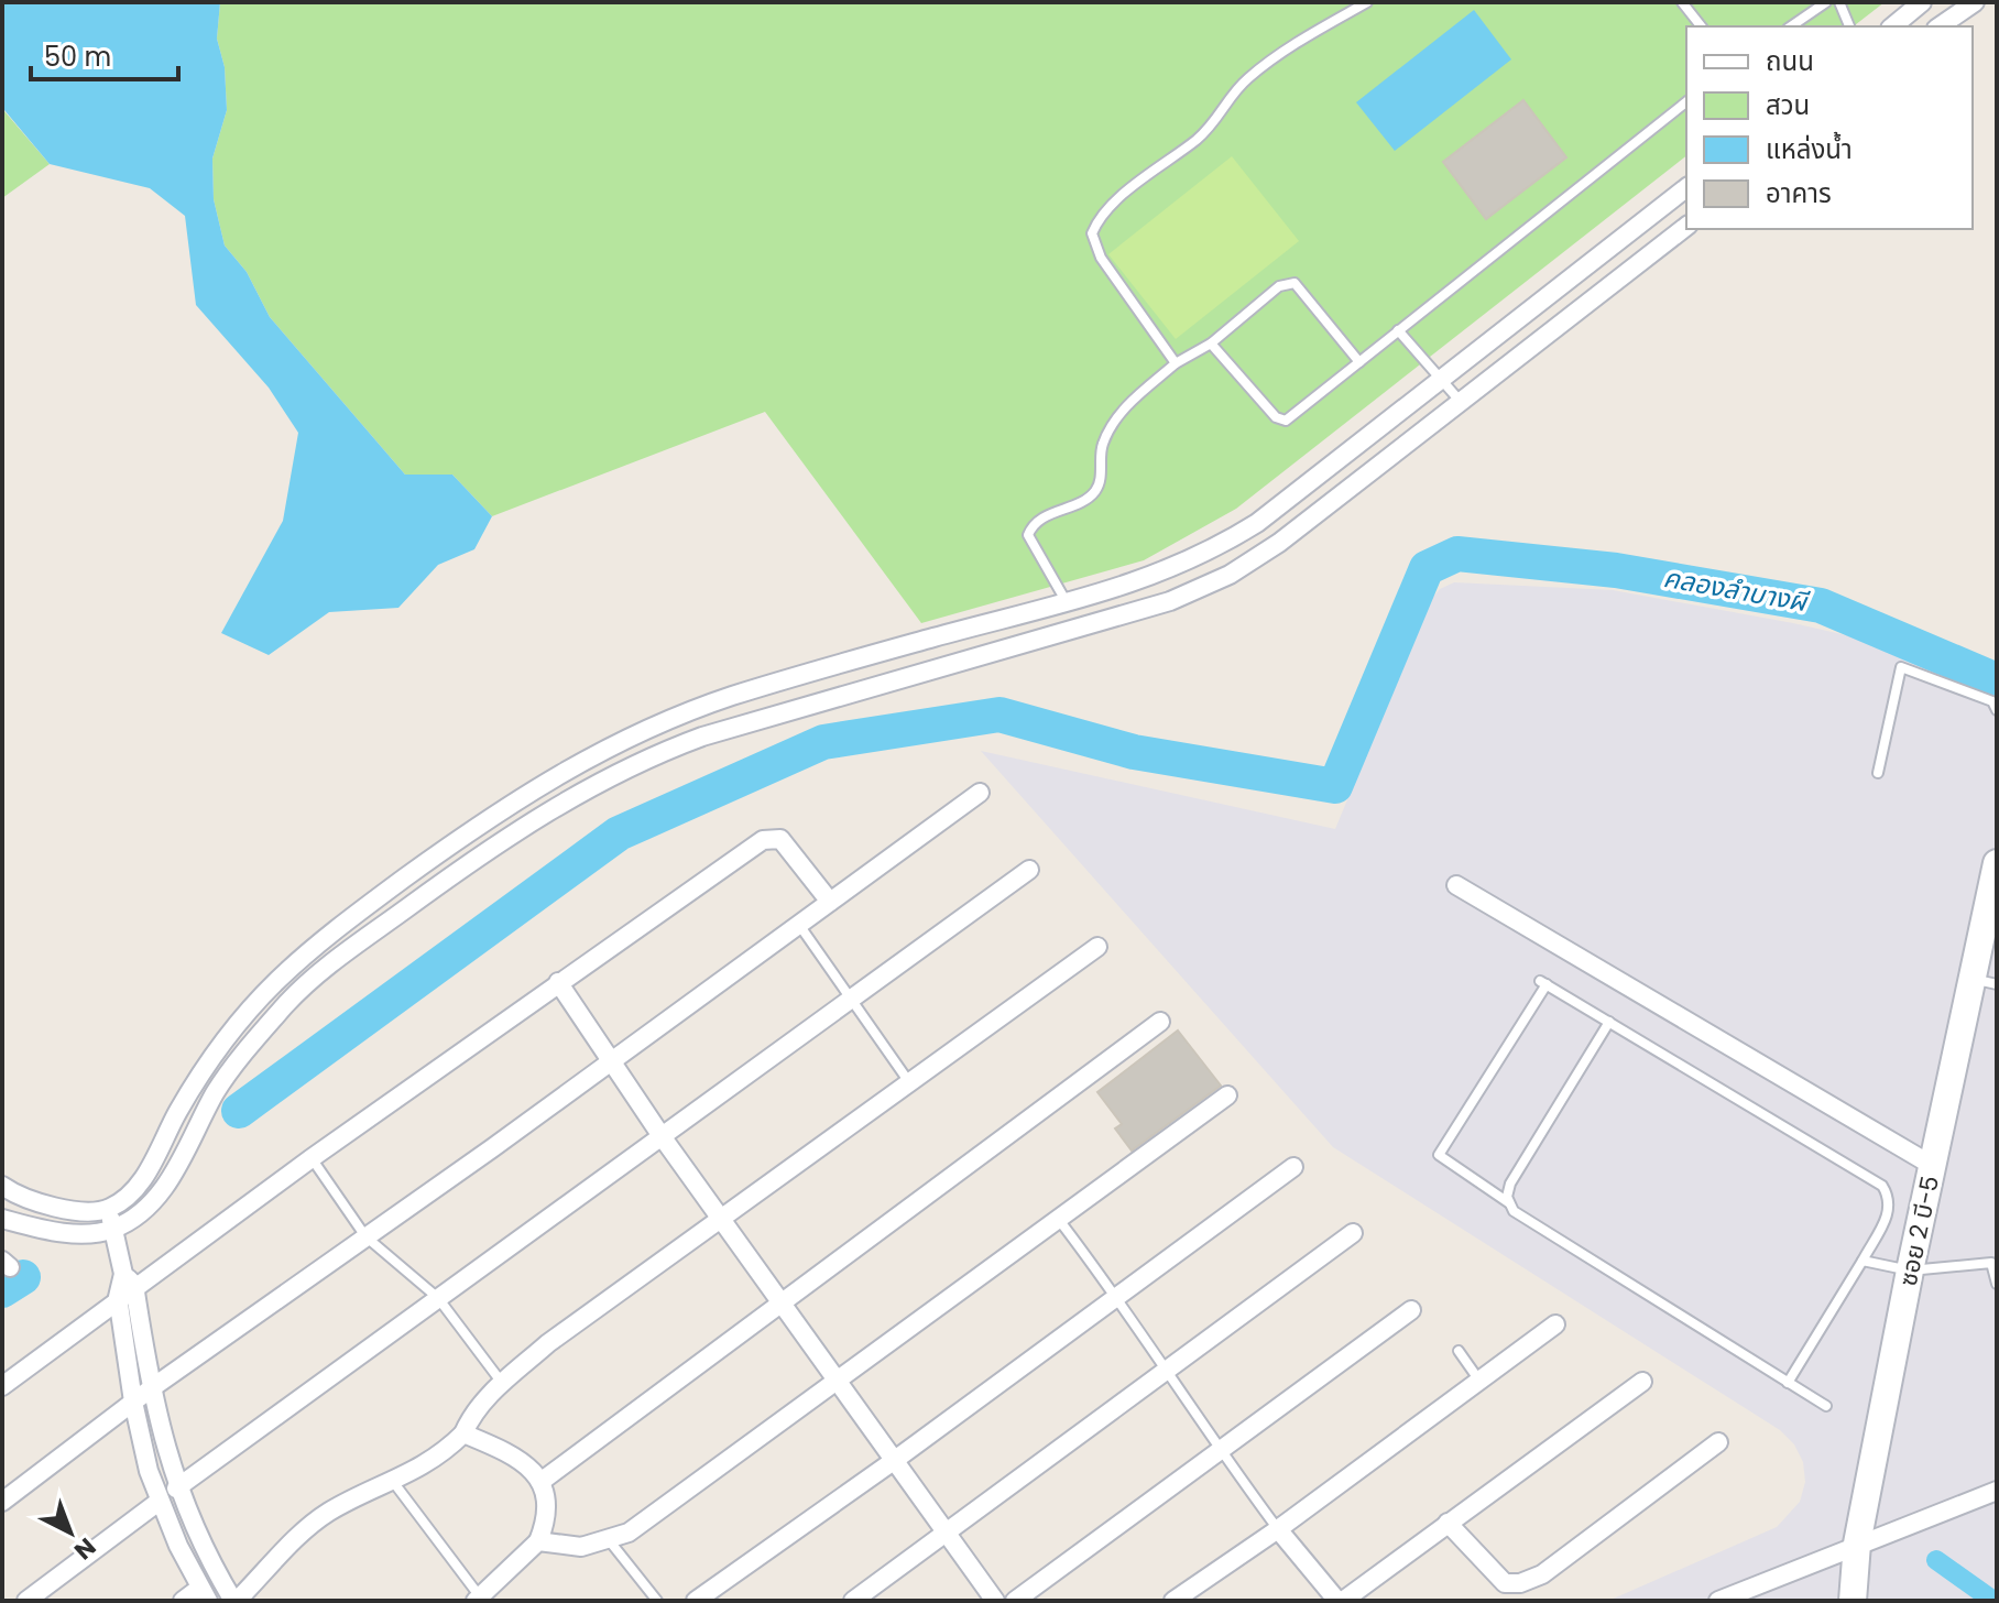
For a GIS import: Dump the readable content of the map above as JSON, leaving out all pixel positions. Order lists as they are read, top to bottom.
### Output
{
  "streets": {
    "street": ["ซอย 2 บี-5"]
  },
  "water": ["คลองลำบางผี"],
  "legend": [
    "ถนน",
    "สวน",
    "แหล่งน้ำ",
    "อาคาร"
  ],
  "scale_bar": "50 m",
  "north": "bottom right"
}
